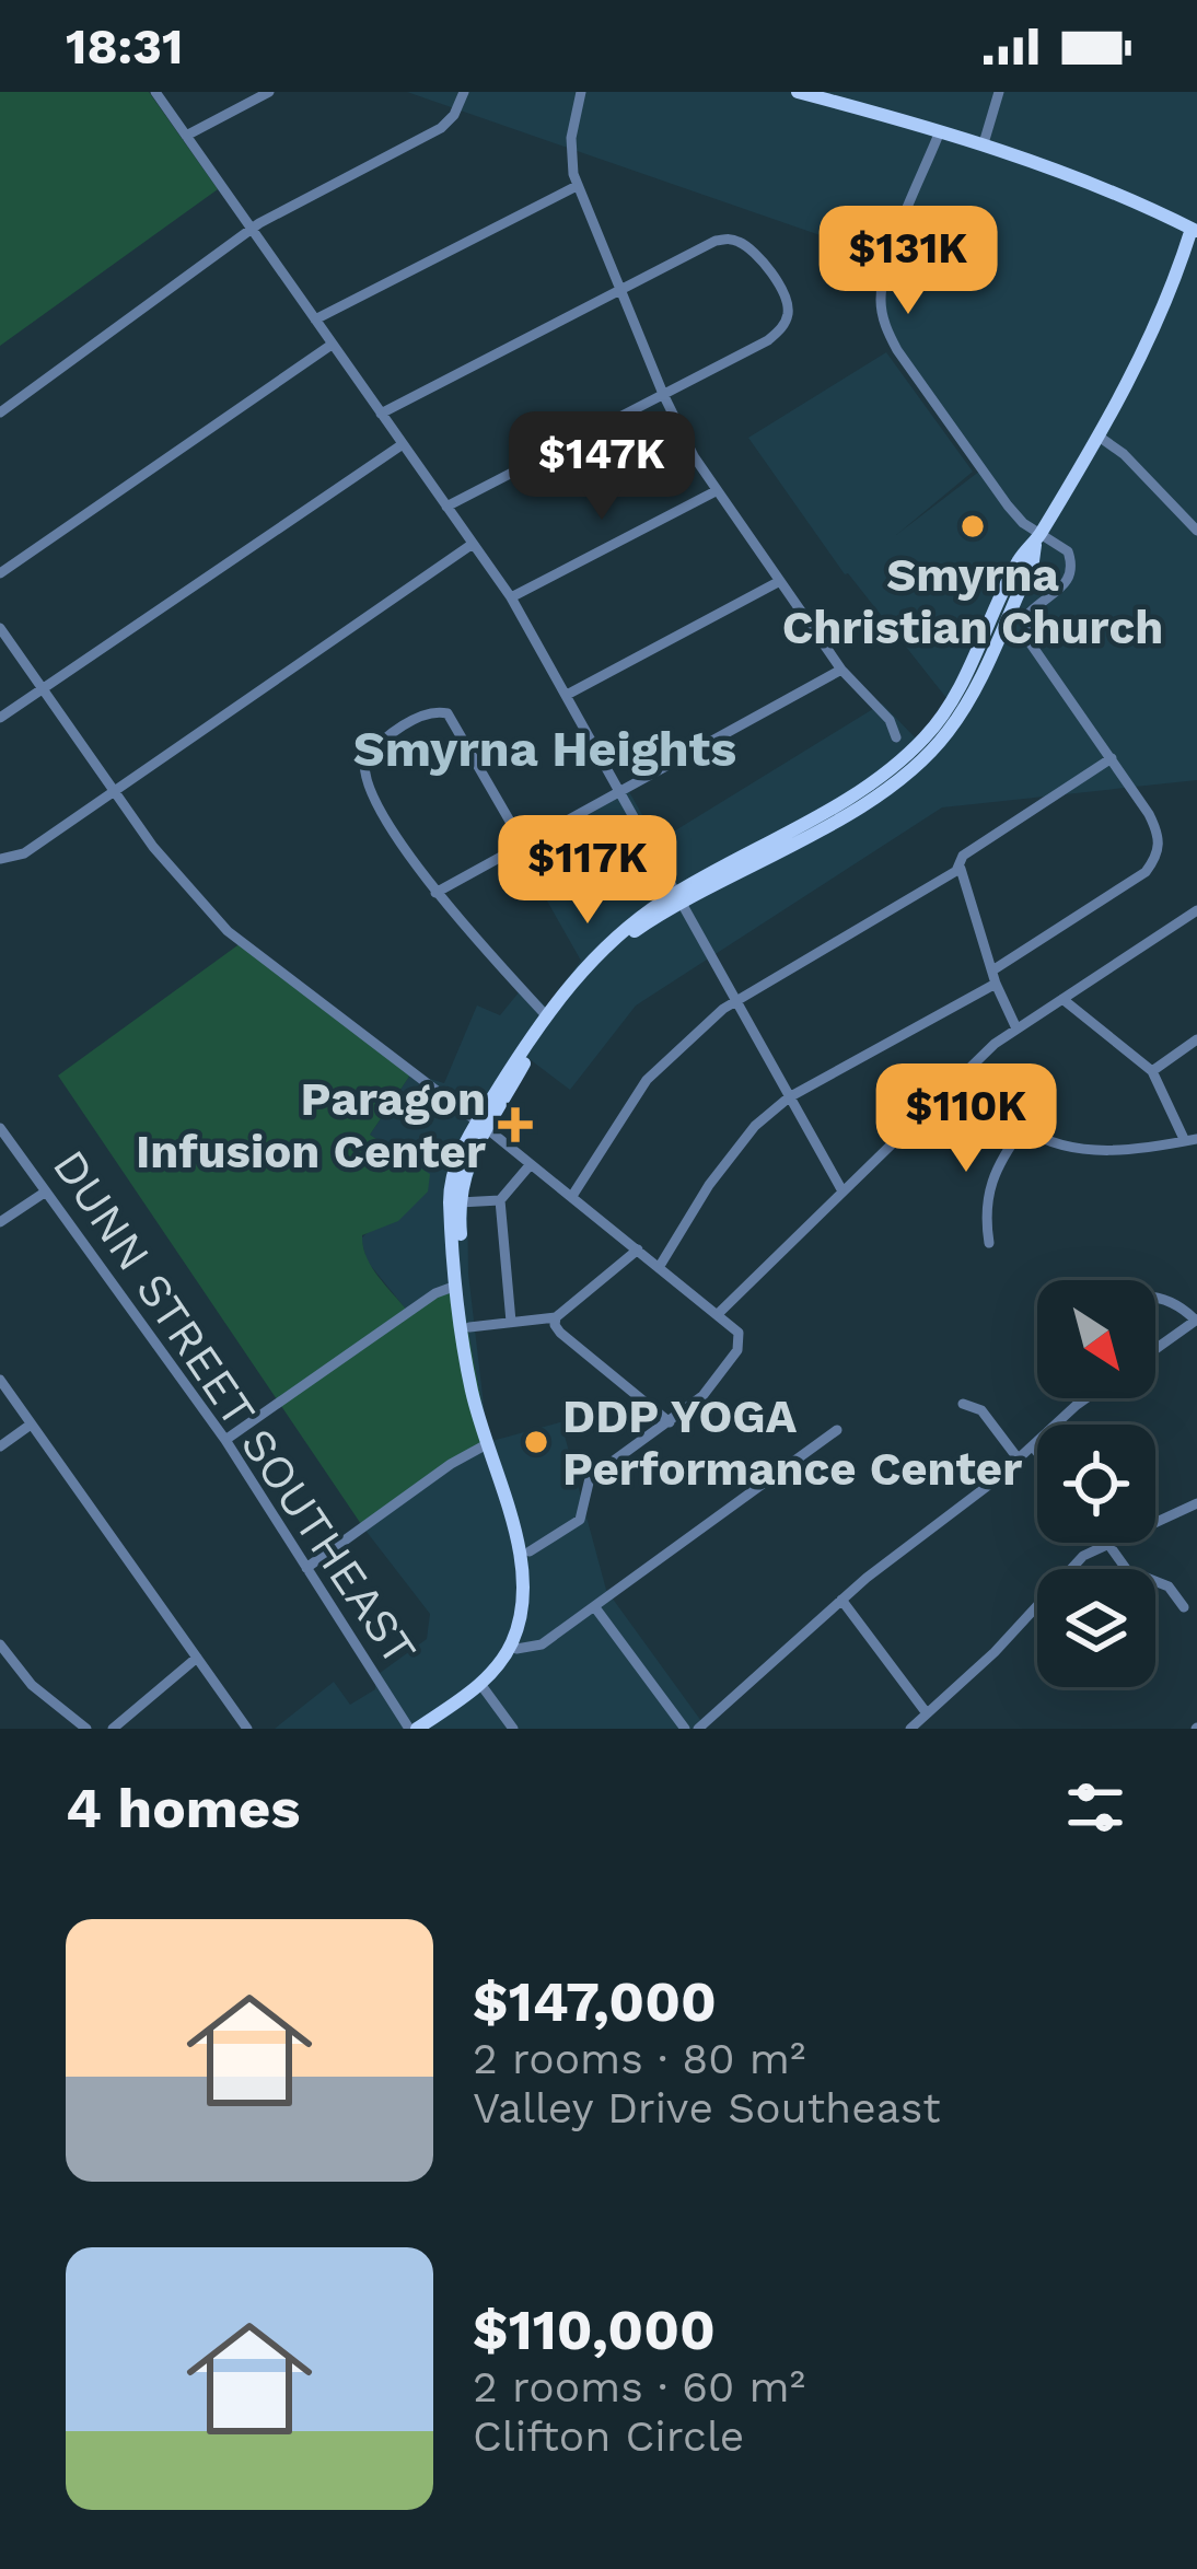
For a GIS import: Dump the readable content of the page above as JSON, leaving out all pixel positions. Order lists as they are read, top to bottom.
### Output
{
  "streets": {
    "street": ["DUNN STREET SOUTHEAST"]
  },
  "districts": ["Smyrna Heights"],
  "places": {
    "other": ["Smyrna Christian Church", "DDP YOGA Performance Center"],
    "health": ["Paragon Infusion Center"]
  },
  "north": "bottom right",
  "page": {
    "status": "18:31",
    "price": [
      "$131K",
      "$147K",
      "$117K",
      "$110K"
    ],
    "heading": "4 homes",
    "list": [
      {
        "name": "$147,000",
        "note": "2 rooms · 80 m² · Valley Drive Southeast"
      },
      {
        "name": "$110,000",
        "note": "2 rooms · 60 m² · Clifton Circle"
      }
    ]
  }
}
